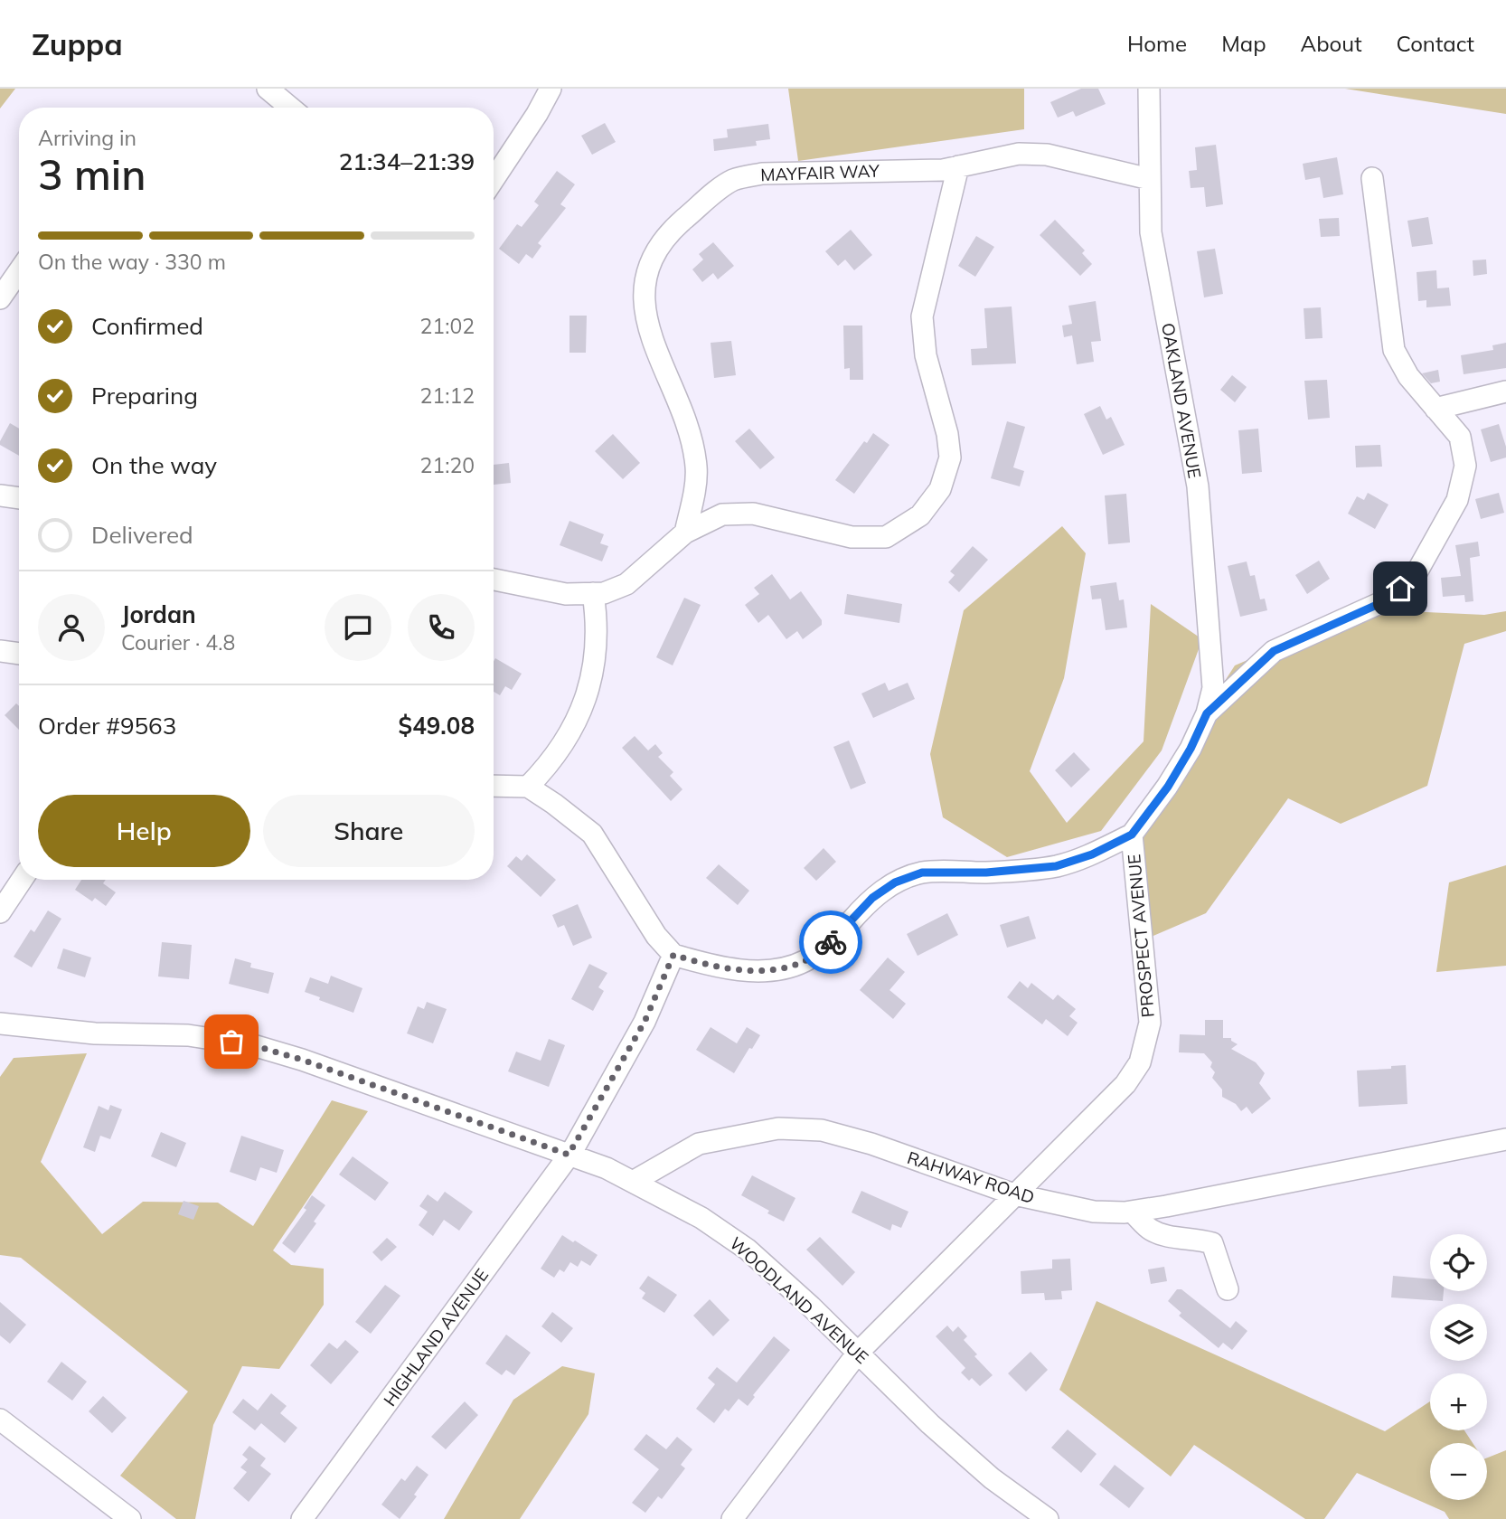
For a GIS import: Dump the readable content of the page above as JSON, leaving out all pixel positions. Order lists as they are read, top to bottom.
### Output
{
  "streets": {
    "street": [
      "MAYFAIR WAY",
      "OAKLAND AVENUE",
      "PROSPECT AVENUE",
      "RAHWAY ROAD",
      "WOODLAND AVENUE",
      "HIGHLAND AVENUE"
    ]
  },
  "crossings": [
    ["MAYFAIR WAY", "OAKLAND AVENUE"],
    ["OAKLAND AVENUE", "PROSPECT AVENUE"],
    ["PROSPECT AVENUE", "RAHWAY ROAD"],
    ["PROSPECT AVENUE", "WOODLAND AVENUE"],
    ["RAHWAY ROAD", "WOODLAND AVENUE"],
    ["WOODLAND AVENUE", "HIGHLAND AVENUE"]
  ],
  "page": {
    "header": "Zuppa",
    "nav": [
      "Home",
      "Map",
      "About",
      "Contact"
    ],
    "heading": ["3 min", "Arriving in", "21:34–21:39"],
    "panel": [
      "Jordan",
      "Courier · 4.8",
      "Order #9563",
      "$49.08"
    ],
    "bar": "On the way · 330 m",
    "list": [
      ["Confirmed", "21:02"],
      ["Preparing", "21:12"],
      ["On the way", "21:20"],
      "Delivered"
    ],
    "buttons": ["Help", "Share"],
    "map_buttons": ["+", "−"]
  }
}
